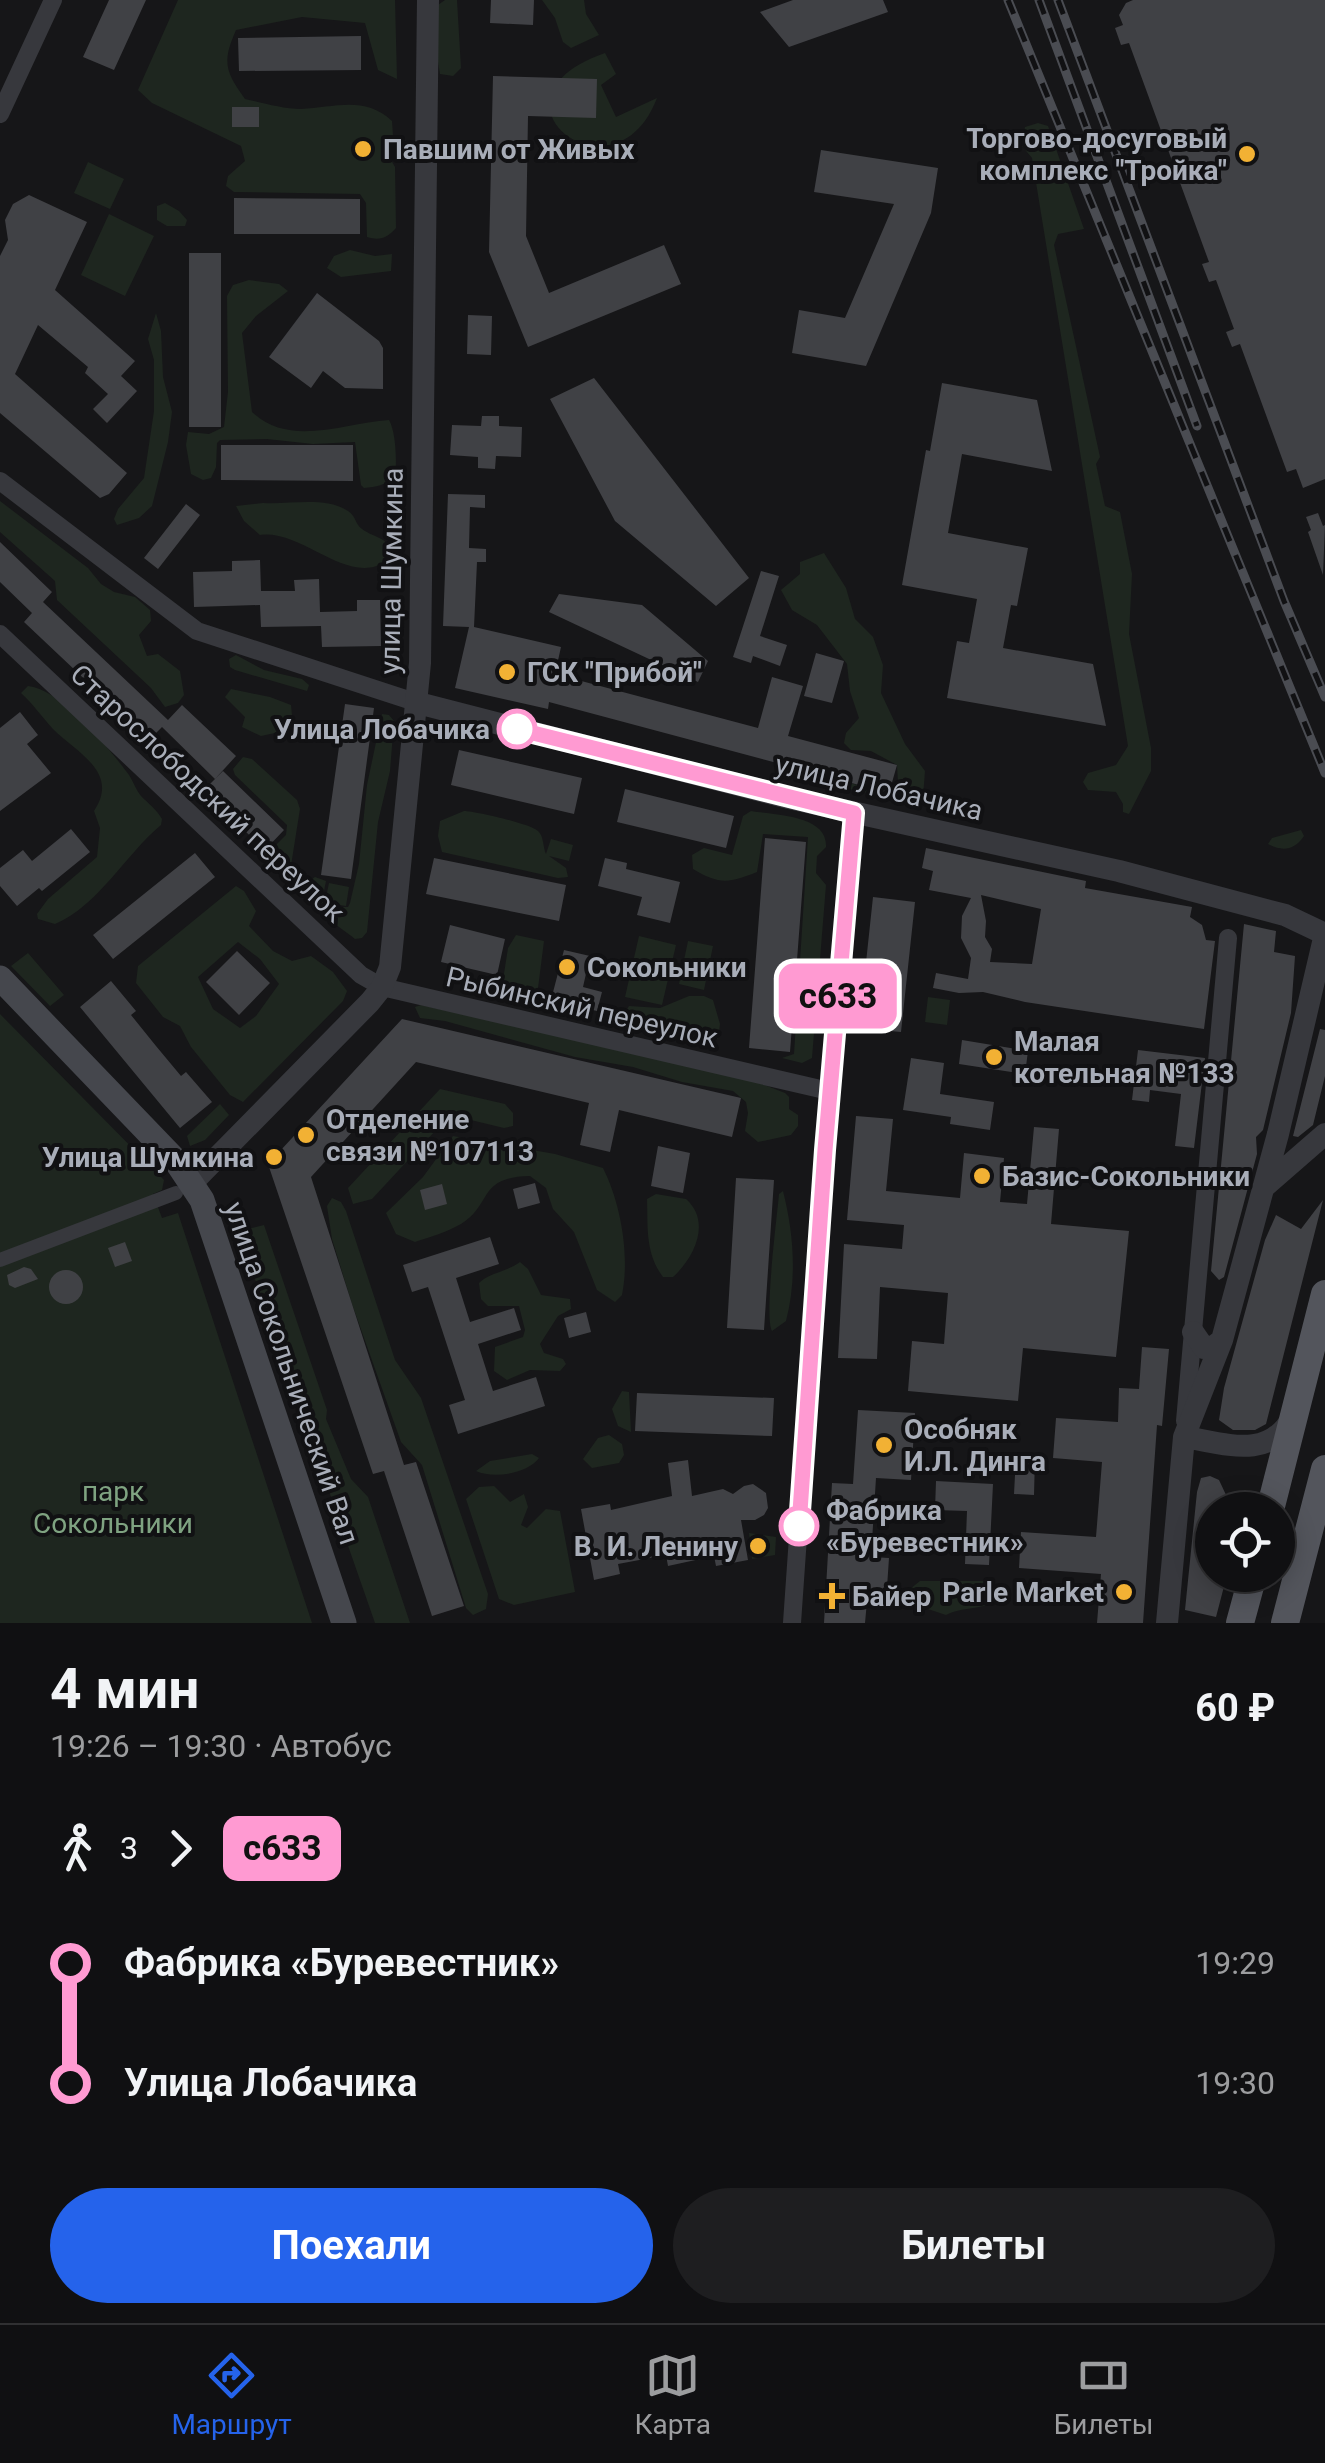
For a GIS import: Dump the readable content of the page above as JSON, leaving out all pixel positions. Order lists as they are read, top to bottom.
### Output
{
  "streets": {
    "main road": ["улица Сокольнический Вал"],
    "street": [
      "улица Шумкина",
      "улица Лобачика",
      "Старослободский переулок",
      "Рыбинский переулок"
    ]
  },
  "crossings": [
    ["улица Шумкина", "улица Лобачика"],
    ["улица Шумкина", "Старослободский переулок"],
    ["улица Шумкина", "Рыбинский переулок"],
    ["Старослободский переулок", "Рыбинский переулок"]
  ],
  "parks": ["парк Сокольники"],
  "places": {
    "other": [
      "Павшим от Живых",
      "Торгово-досуговый комплекс \"Тройка\"",
      "ГСК \"Прибой\"",
      "Улица Лобачика",
      "Сокольники",
      "Малая котельная №133",
      "Отделение связи №107113",
      "Улица Шумкина",
      "Базис-Сокольники",
      "Особняк И.Л. Динга",
      "Фабрика «Буревестник»",
      "В. И. Ленину",
      "Parle Market"
    ],
    "health": ["Байер"]
  },
  "lines": ["bus line с633"],
  "page": {
    "on_map": "с633",
    "heading": ["4 мин", "19:26 – 19:30 · Автобус", "60 ₽"],
    "legs": ["3", "с633"],
    "list": [
      {
        "name": "Фабрика «Буревестник»",
        "value": "19:29"
      },
      {
        "name": "Улица Лобачика",
        "value": "19:30"
      }
    ],
    "buttons": ["Поехали", "Билеты"],
    "tabs": ["Маршрут", "Карта", "Билеты"]
  }
}
